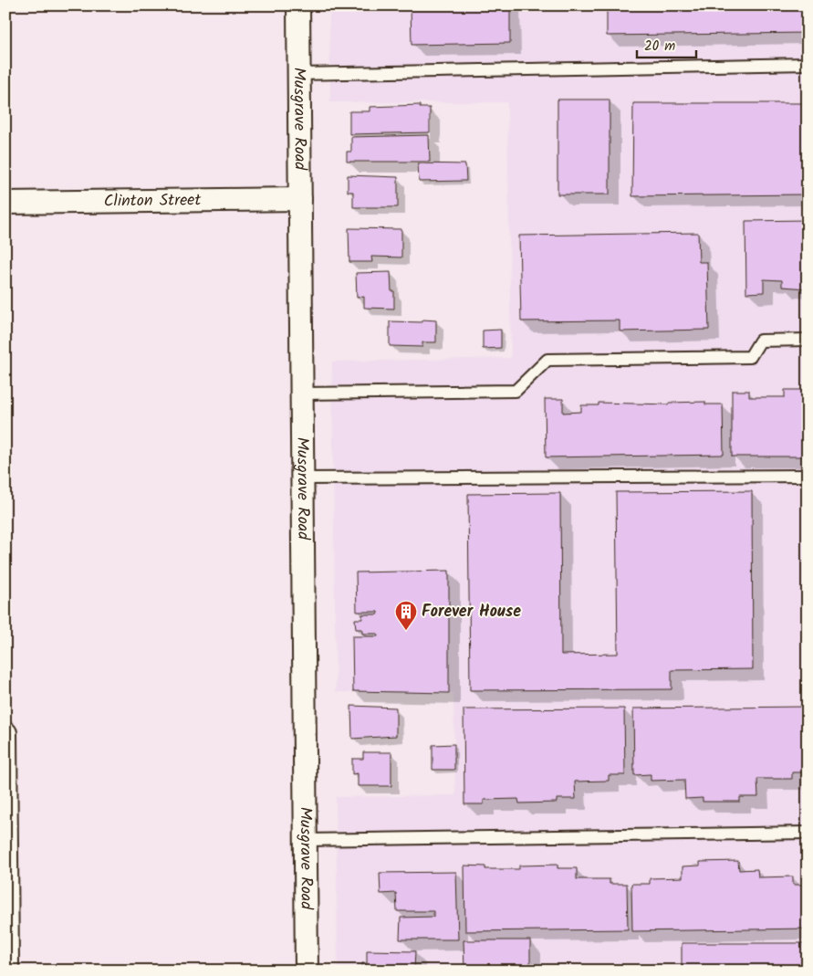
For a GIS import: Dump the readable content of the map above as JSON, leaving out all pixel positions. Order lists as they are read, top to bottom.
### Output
{
  "streets": {
    "street": ["Musgrave Road", "Clinton Street"]
  },
  "crossings": [
    ["Musgrave Road", "Clinton Street"]
  ],
  "places": {
    "building": ["Forever House"]
  },
  "scale_bar": "20 m"
}
